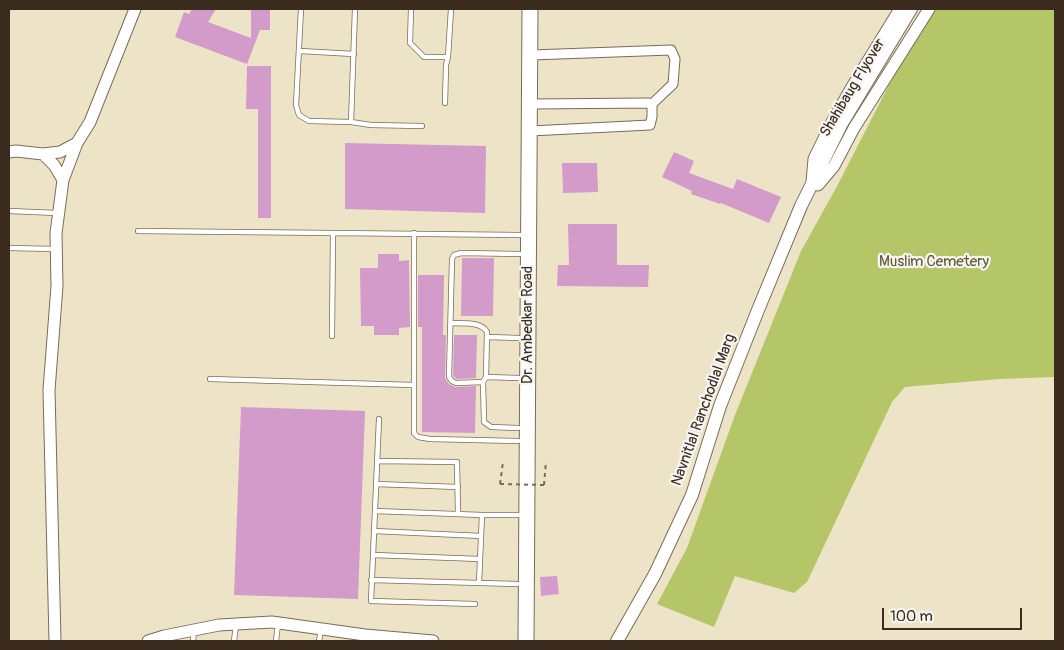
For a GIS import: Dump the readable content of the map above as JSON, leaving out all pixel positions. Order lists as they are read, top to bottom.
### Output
{
  "streets": {
    "main road": ["Shahibaug Flyover", "Dr. Ambedkar Road", "Navnitlal Ranchodlal Marg"]
  },
  "crossings": [
    ["Shahibaug Flyover", "Navnitlal Ranchodlal Marg"]
  ],
  "parks": ["Muslim Cemetery"],
  "scale_bar": "100 m"
}
